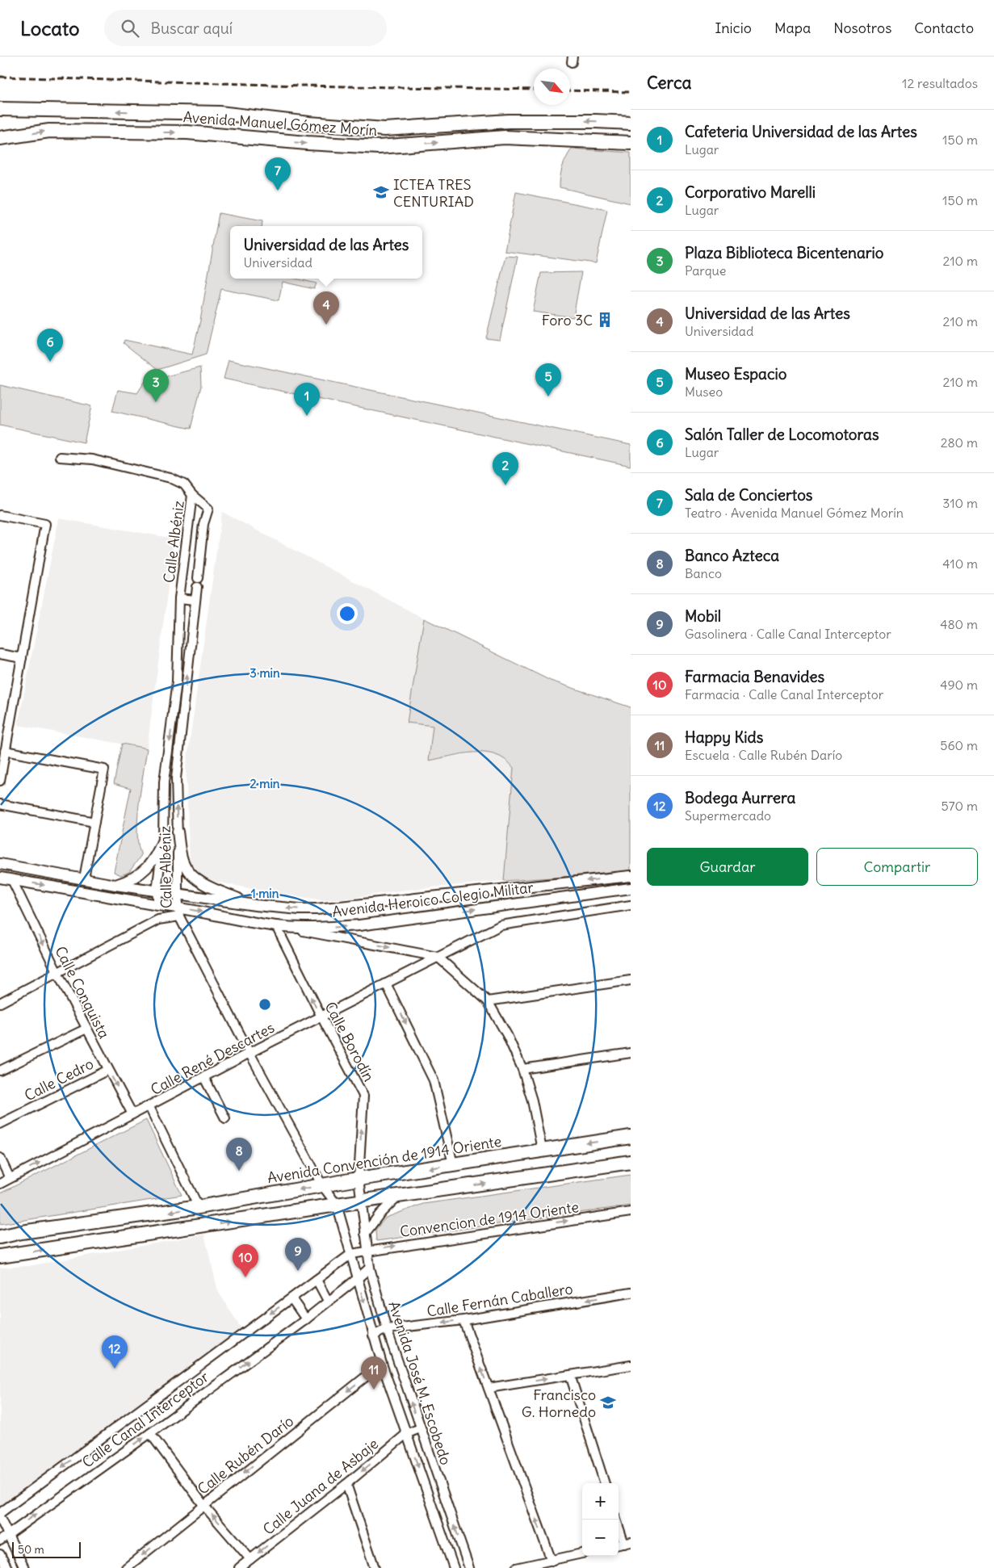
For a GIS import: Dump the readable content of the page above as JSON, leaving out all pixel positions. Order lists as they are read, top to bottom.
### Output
{
  "streets": {
    "main road": ["Avenida Manuel Gómez Morín", "Avenida Convención de 1914 Oriente"],
    "street": [
      "Calle Albéniz",
      "Avenida Heroico Colegio Militar",
      "Calle Conquista",
      "Calle Borodín",
      "Calle René Descartes",
      "Calle Cedro",
      "Convencion de 1914 Oriente",
      "Calle Fernán Caballero",
      "Avenida José M. Escobedo",
      "Calle Canal Interceptor",
      "Calle Rubén Darío",
      "Calle Juana de Asbaje"
    ]
  },
  "crossings": [
    ["Calle Albéniz", "Avenida Heroico Colegio Militar"],
    ["Calle Albéniz", "Calle René Descartes"],
    ["Calle Albéniz", "Avenida Convención de 1914 Oriente"],
    ["Calle Albéniz", "Avenida José M. Escobedo"],
    ["Avenida Heroico Colegio Militar", "Calle Conquista"],
    ["Avenida Heroico Colegio Militar", "Calle Borodín"],
    ["Calle Conquista", "Calle René Descartes"],
    ["Calle Conquista", "Calle Cedro"],
    ["Calle Borodín", "Calle René Descartes"],
    ["Calle Borodín", "Avenida Convención de 1914 Oriente"],
    ["Calle Borodín", "Avenida José M. Escobedo"],
    ["Convencion de 1914 Oriente", "Avenida José M. Escobedo"],
    ["Convencion de 1914 Oriente", "Calle Canal Interceptor"],
    ["Calle Fernán Caballero", "Avenida José M. Escobedo"],
    ["Avenida José M. Escobedo", "Calle Canal Interceptor"],
    ["Avenida José M. Escobedo", "Calle Rubén Darío"],
    ["Avenida José M. Escobedo", "Calle Juana de Asbaje"]
  ],
  "one_way": [
    "Calle Conquista",
    "Convencion de 1914 Oriente",
    "Calle Rubén Darío",
    "Calle Juana de Asbaje"
  ],
  "places": {
    "school or university": ["ICTEA TRES CENTURIAD", "Francisco G. Hornedo"],
    "building": ["Foro 3C"]
  },
  "scale_bar": "50 m",
  "north": "bottom right",
  "page": {
    "header": "Locato",
    "search": "Buscar aquí",
    "nav": [
      "Inicio",
      "Mapa",
      "Nosotros",
      "Contacto"
    ],
    "heading": ["Cerca", "12 resultados"],
    "list": [
      {
        "mark": "1",
        "name": "Cafeteria Universidad de las Artes",
        "note": "Lugar",
        "value": "150 m"
      },
      {
        "mark": "2",
        "name": "Corporativo Marelli",
        "note": "Lugar",
        "value": "150 m"
      },
      {
        "mark": "3",
        "name": "Plaza Biblioteca Bicentenario",
        "note": "Parque",
        "value": "210 m"
      },
      {
        "mark": "4",
        "name": "Universidad de las Artes",
        "note": "Universidad",
        "value": "210 m"
      },
      {
        "mark": "5",
        "name": "Museo Espacio",
        "note": "Museo",
        "value": "210 m"
      },
      {
        "mark": "6",
        "name": "Salón Taller de Locomotoras",
        "note": "Lugar",
        "value": "280 m"
      },
      {
        "mark": "7",
        "name": "Sala de Conciertos",
        "note": "Teatro · Avenida Manuel Gómez Morín",
        "value": "310 m"
      },
      {
        "mark": "8",
        "name": "Banco Azteca",
        "note": "Banco",
        "value": "410 m"
      },
      {
        "mark": "9",
        "name": "Mobil",
        "note": "Gasolinera · Calle Canal Interceptor",
        "value": "480 m"
      },
      {
        "mark": "10",
        "name": "Farmacia Benavides",
        "note": "Farmacia · Calle Canal Interceptor",
        "value": "490 m"
      },
      {
        "mark": "11",
        "name": "Happy Kids",
        "note": "Escuela · Calle Rubén Darío",
        "value": "560 m"
      },
      {
        "mark": "12",
        "name": "Bodega Aurrera",
        "note": "Supermercado",
        "value": "570 m"
      }
    ],
    "pins": [
      "7",
      "4",
      "6",
      "5",
      "3",
      "1",
      "2",
      "8",
      "9",
      "10",
      "12",
      "11"
    ],
    "popup": ["Universidad de las Artes", "Universidad"],
    "buttons": ["Guardar", "Compartir"],
    "map_buttons": ["+", "−"],
    "scale": "50 m"
  },
  "rings": ["3 min", "2 min", "1 min"]
}
